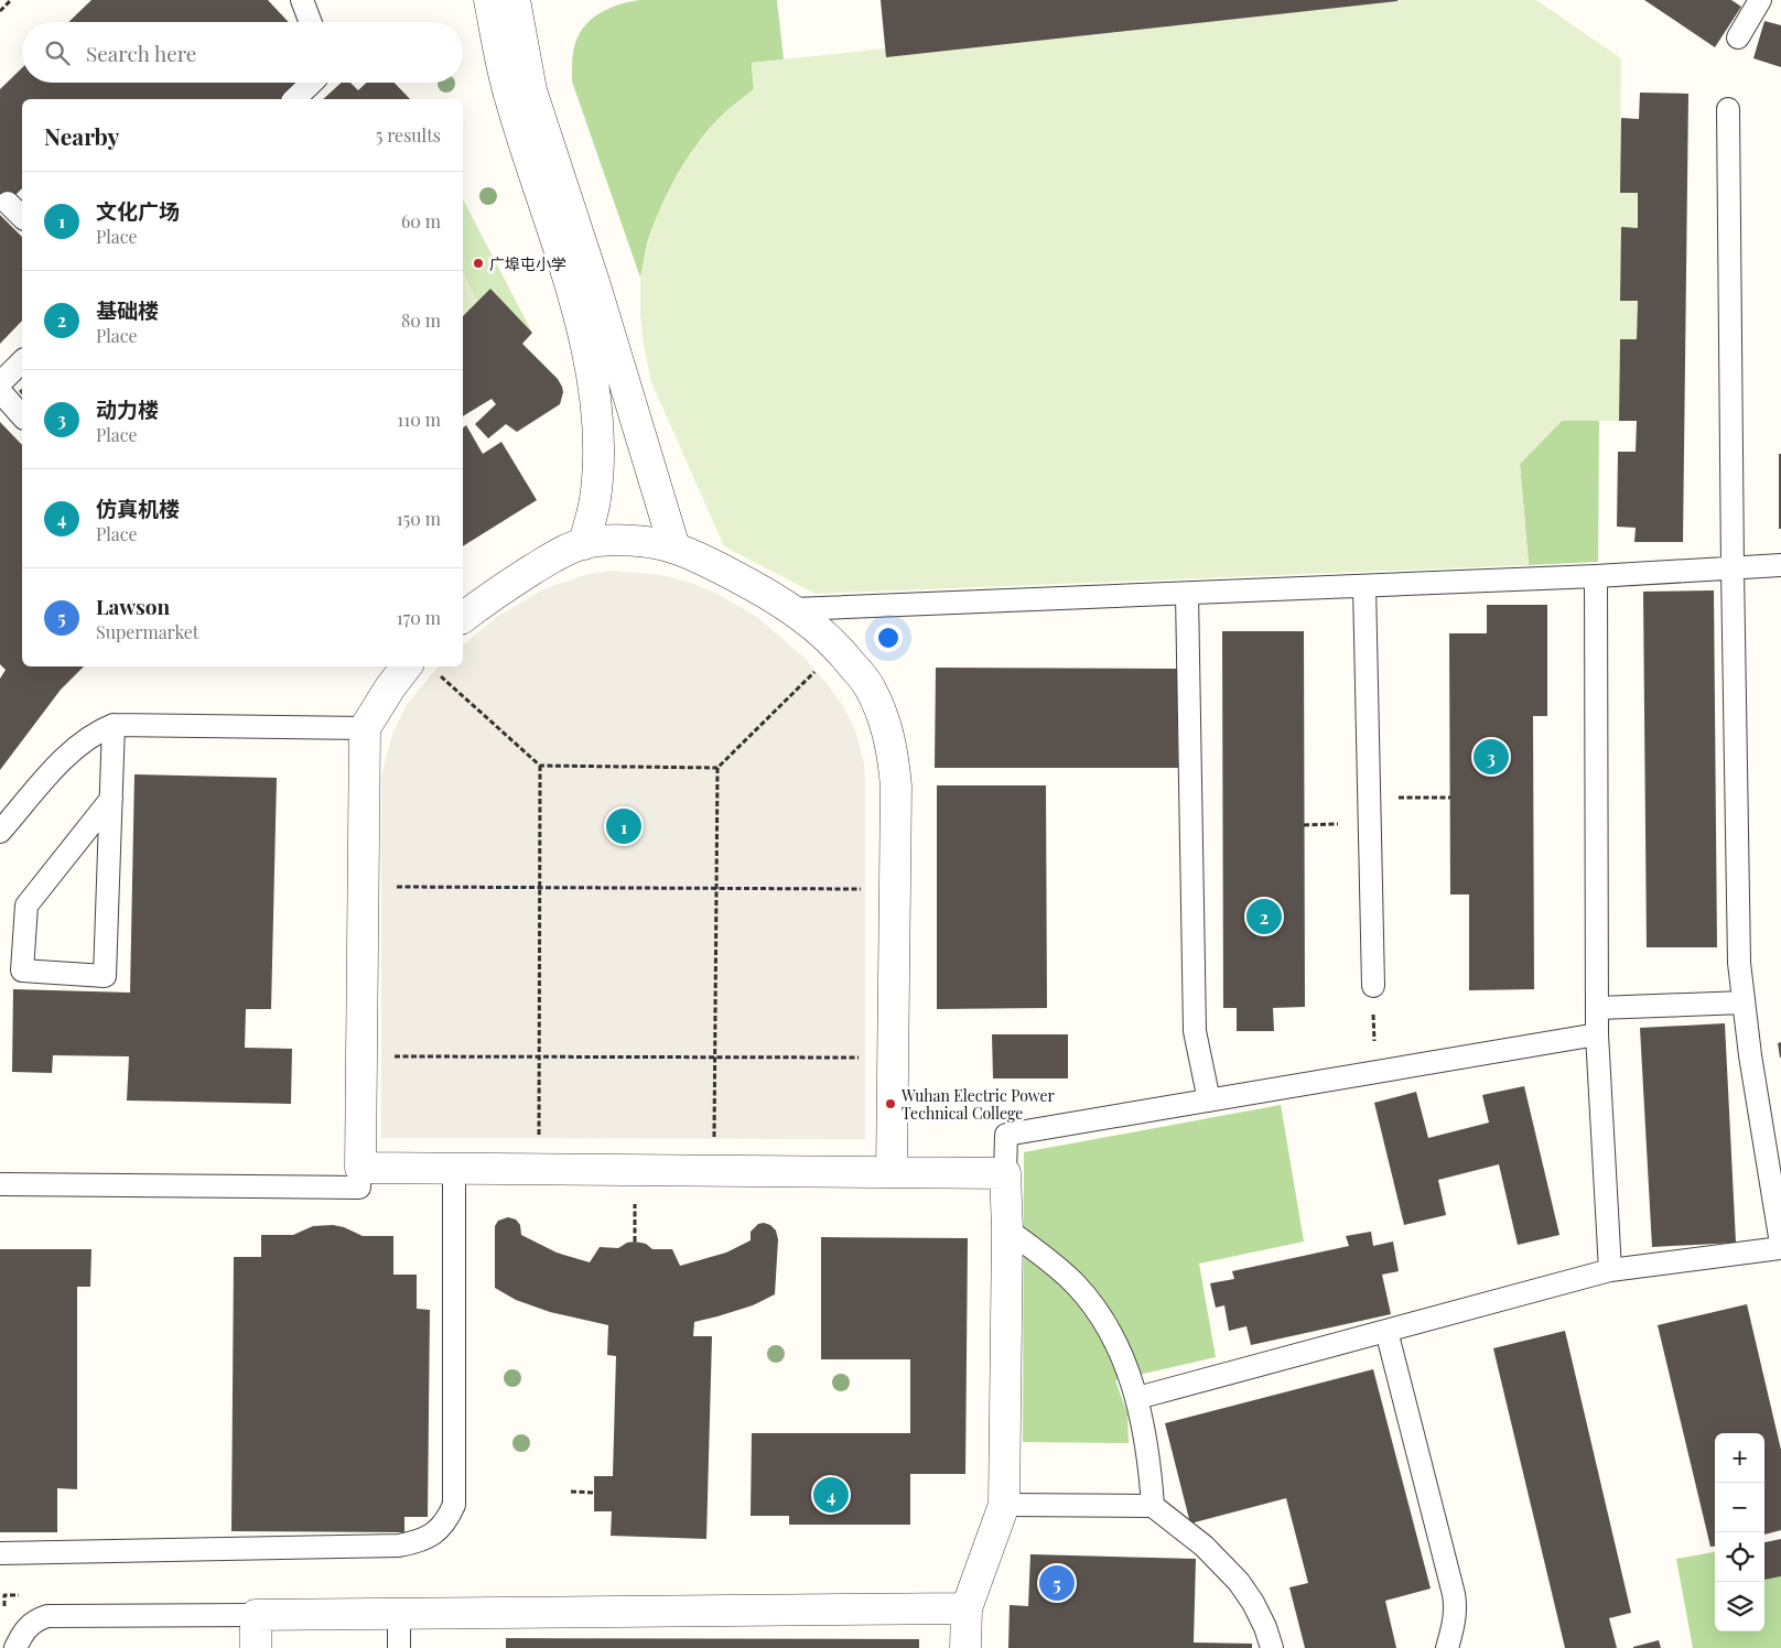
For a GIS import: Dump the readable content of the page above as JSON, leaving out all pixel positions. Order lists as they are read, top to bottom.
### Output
{
  "places": ["广埠屯小学", "Wuhan Electric Power Technical College"],
  "page": {
    "search": "Search here",
    "heading": ["Nearby", "5 results"],
    "list": [
      {
        "mark": "1",
        "name": "文化广场",
        "note": "Place",
        "value": "60 m"
      },
      {
        "mark": "2",
        "name": "基础楼",
        "note": "Place",
        "value": "80 m"
      },
      {
        "mark": "3",
        "name": "动力楼",
        "note": "Place",
        "value": "110 m"
      },
      {
        "mark": "4",
        "name": "仿真机楼",
        "note": "Place",
        "value": "150 m"
      },
      {
        "mark": "5",
        "name": "Lawson",
        "note": "Supermarket",
        "value": "170 m"
      }
    ],
    "pins": [
      "3",
      "1",
      "2",
      "4",
      "5"
    ],
    "map_buttons": ["+", "−"]
  }
}
